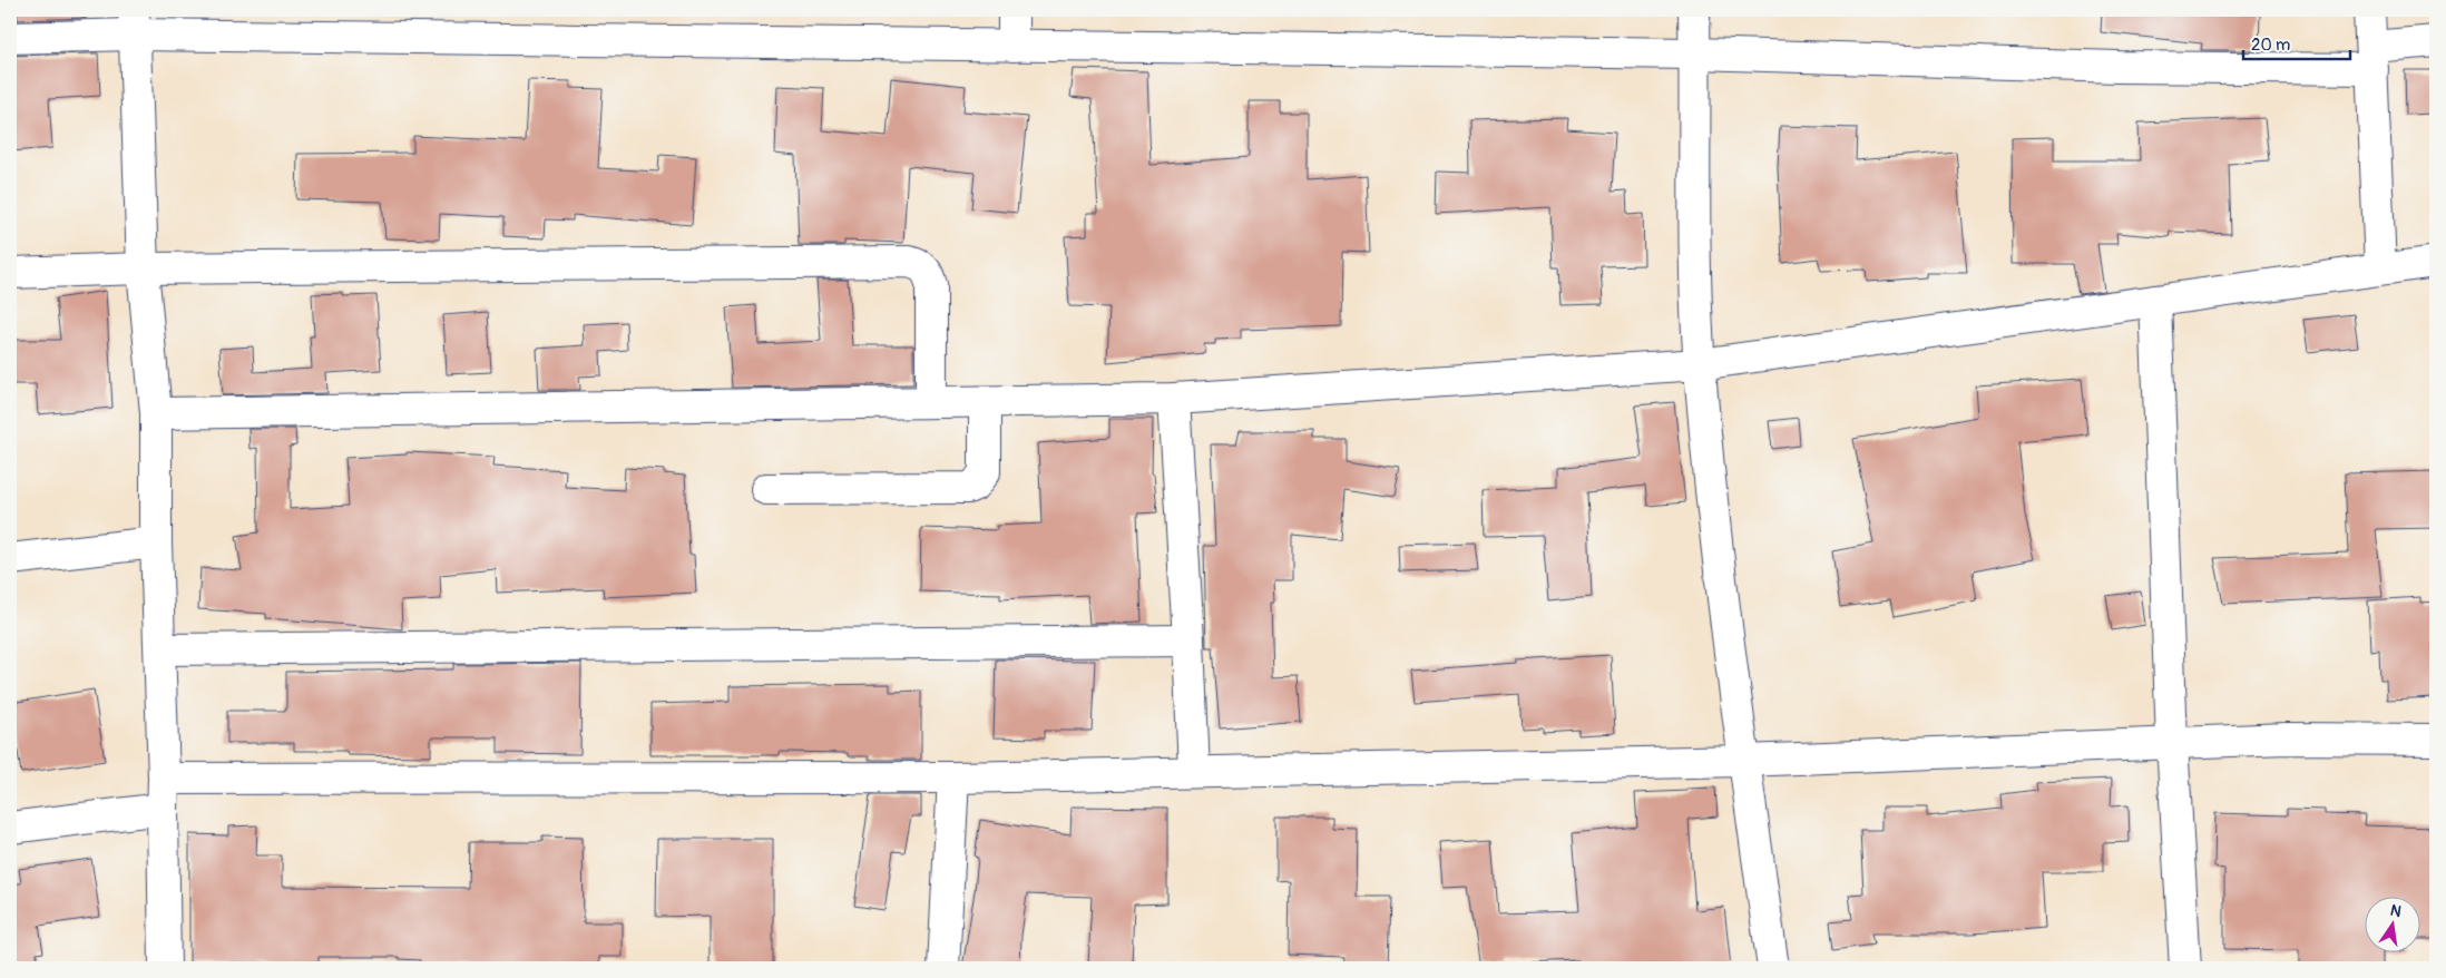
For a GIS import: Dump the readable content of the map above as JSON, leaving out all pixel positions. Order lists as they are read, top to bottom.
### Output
{
  "scale_bar": "20 m",
  "north": "top"
}
